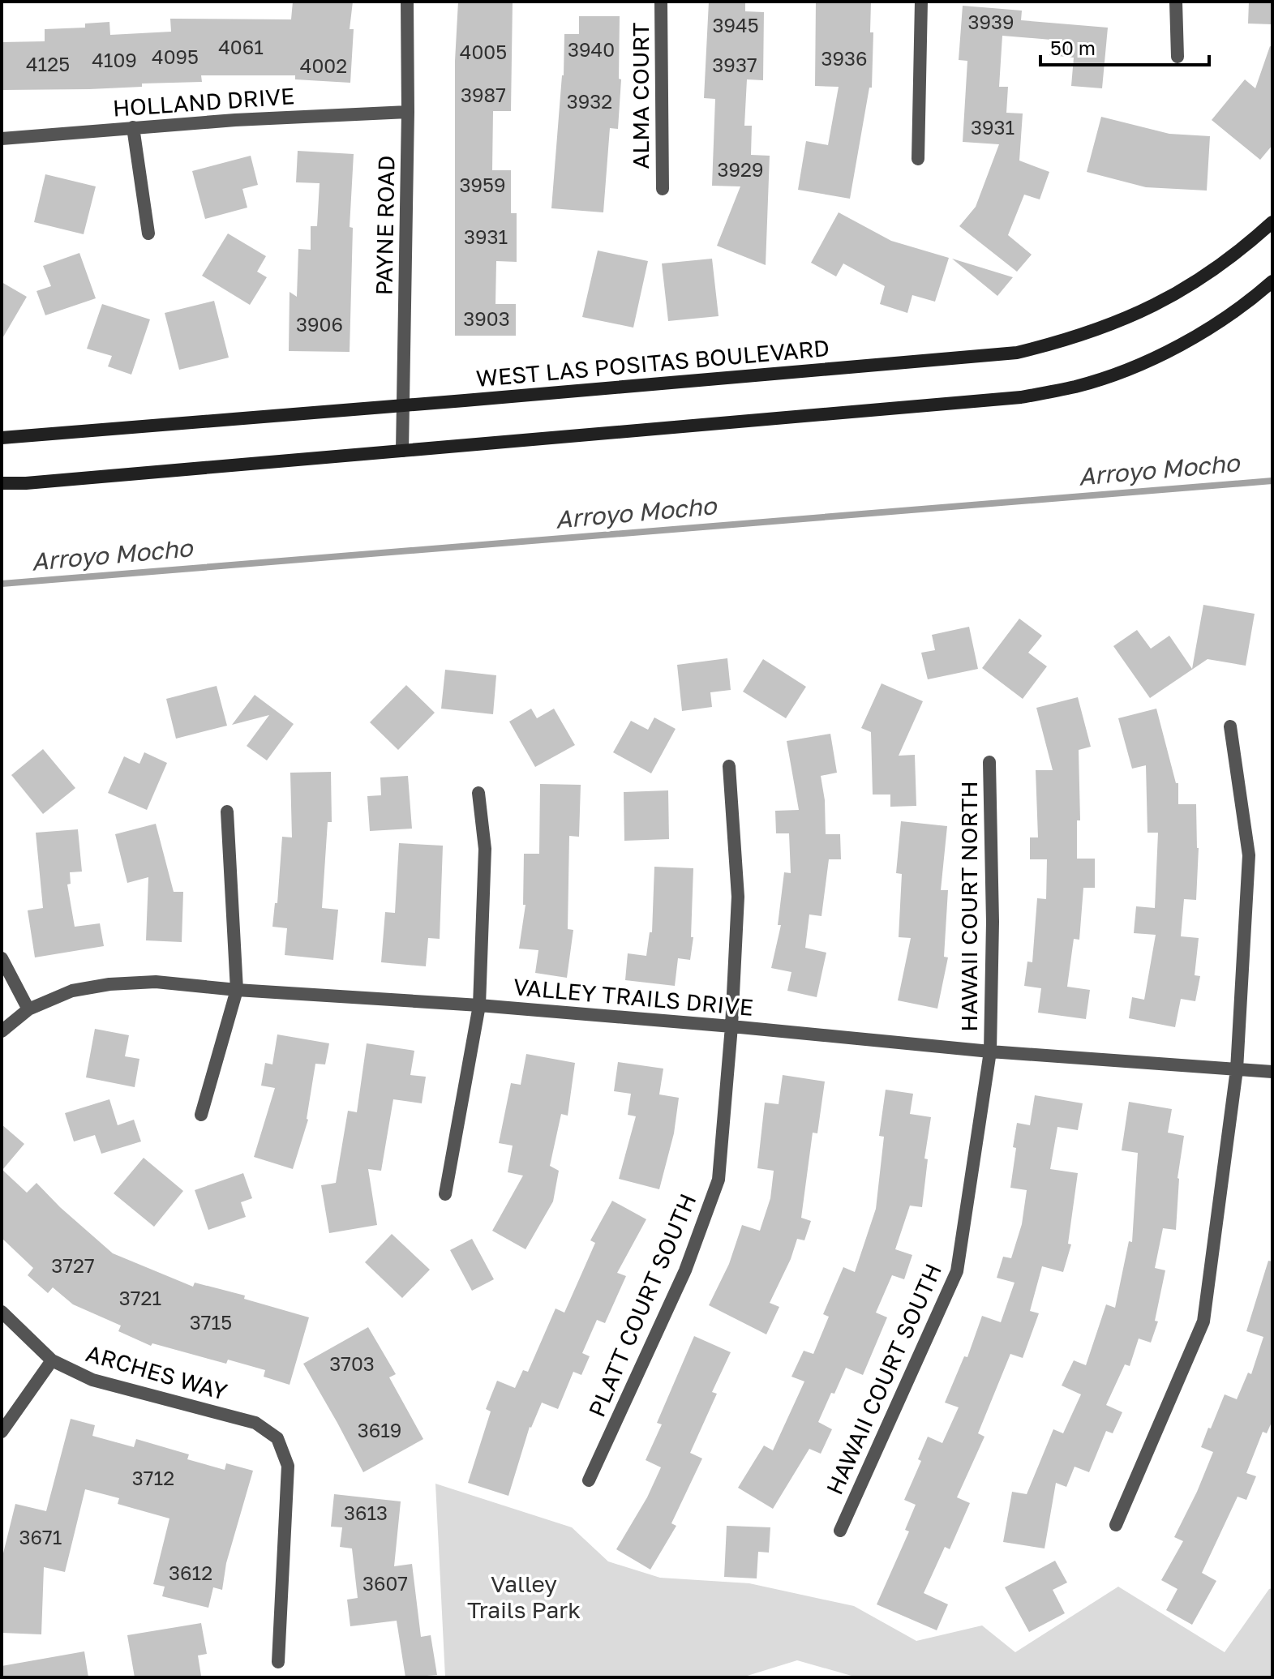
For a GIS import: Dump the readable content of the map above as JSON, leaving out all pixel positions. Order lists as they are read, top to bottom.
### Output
{
  "streets": {
    "main road": ["WEST LAS POSITAS BOULEVARD"],
    "street": [
      "ALMA COURT",
      "HOLLAND DRIVE",
      "PAYNE ROAD",
      "HAWAII COURT NORTH",
      "VALLEY TRAILS DRIVE",
      "PLATT COURT SOUTH",
      "ARCHES WAY",
      "HAWAII COURT SOUTH"
    ]
  },
  "crossings": [
    ["HOLLAND DRIVE", "PAYNE ROAD"],
    ["PAYNE ROAD", "WEST LAS POSITAS BOULEVARD"],
    ["HAWAII COURT NORTH", "VALLEY TRAILS DRIVE"],
    ["HAWAII COURT NORTH", "HAWAII COURT SOUTH"],
    ["VALLEY TRAILS DRIVE", "PLATT COURT SOUTH"],
    ["VALLEY TRAILS DRIVE", "HAWAII COURT SOUTH"]
  ],
  "water": ["Arroyo Mocho"],
  "parks": ["Valley Trails Park"],
  "house_numbers": [
    "3939",
    "3945",
    "4061",
    "3940",
    "4005",
    "4095",
    "3936",
    "4109",
    "4125",
    "3937",
    "4002",
    "3987",
    "3932",
    "3931",
    "3929",
    "3959",
    "3931",
    "3903",
    "3906",
    "3727",
    "3721",
    "3715",
    "3703",
    "3619",
    "3712",
    "3613",
    "3671",
    "3612",
    "3607"
  ],
  "scale_bar": "50 m"
}
